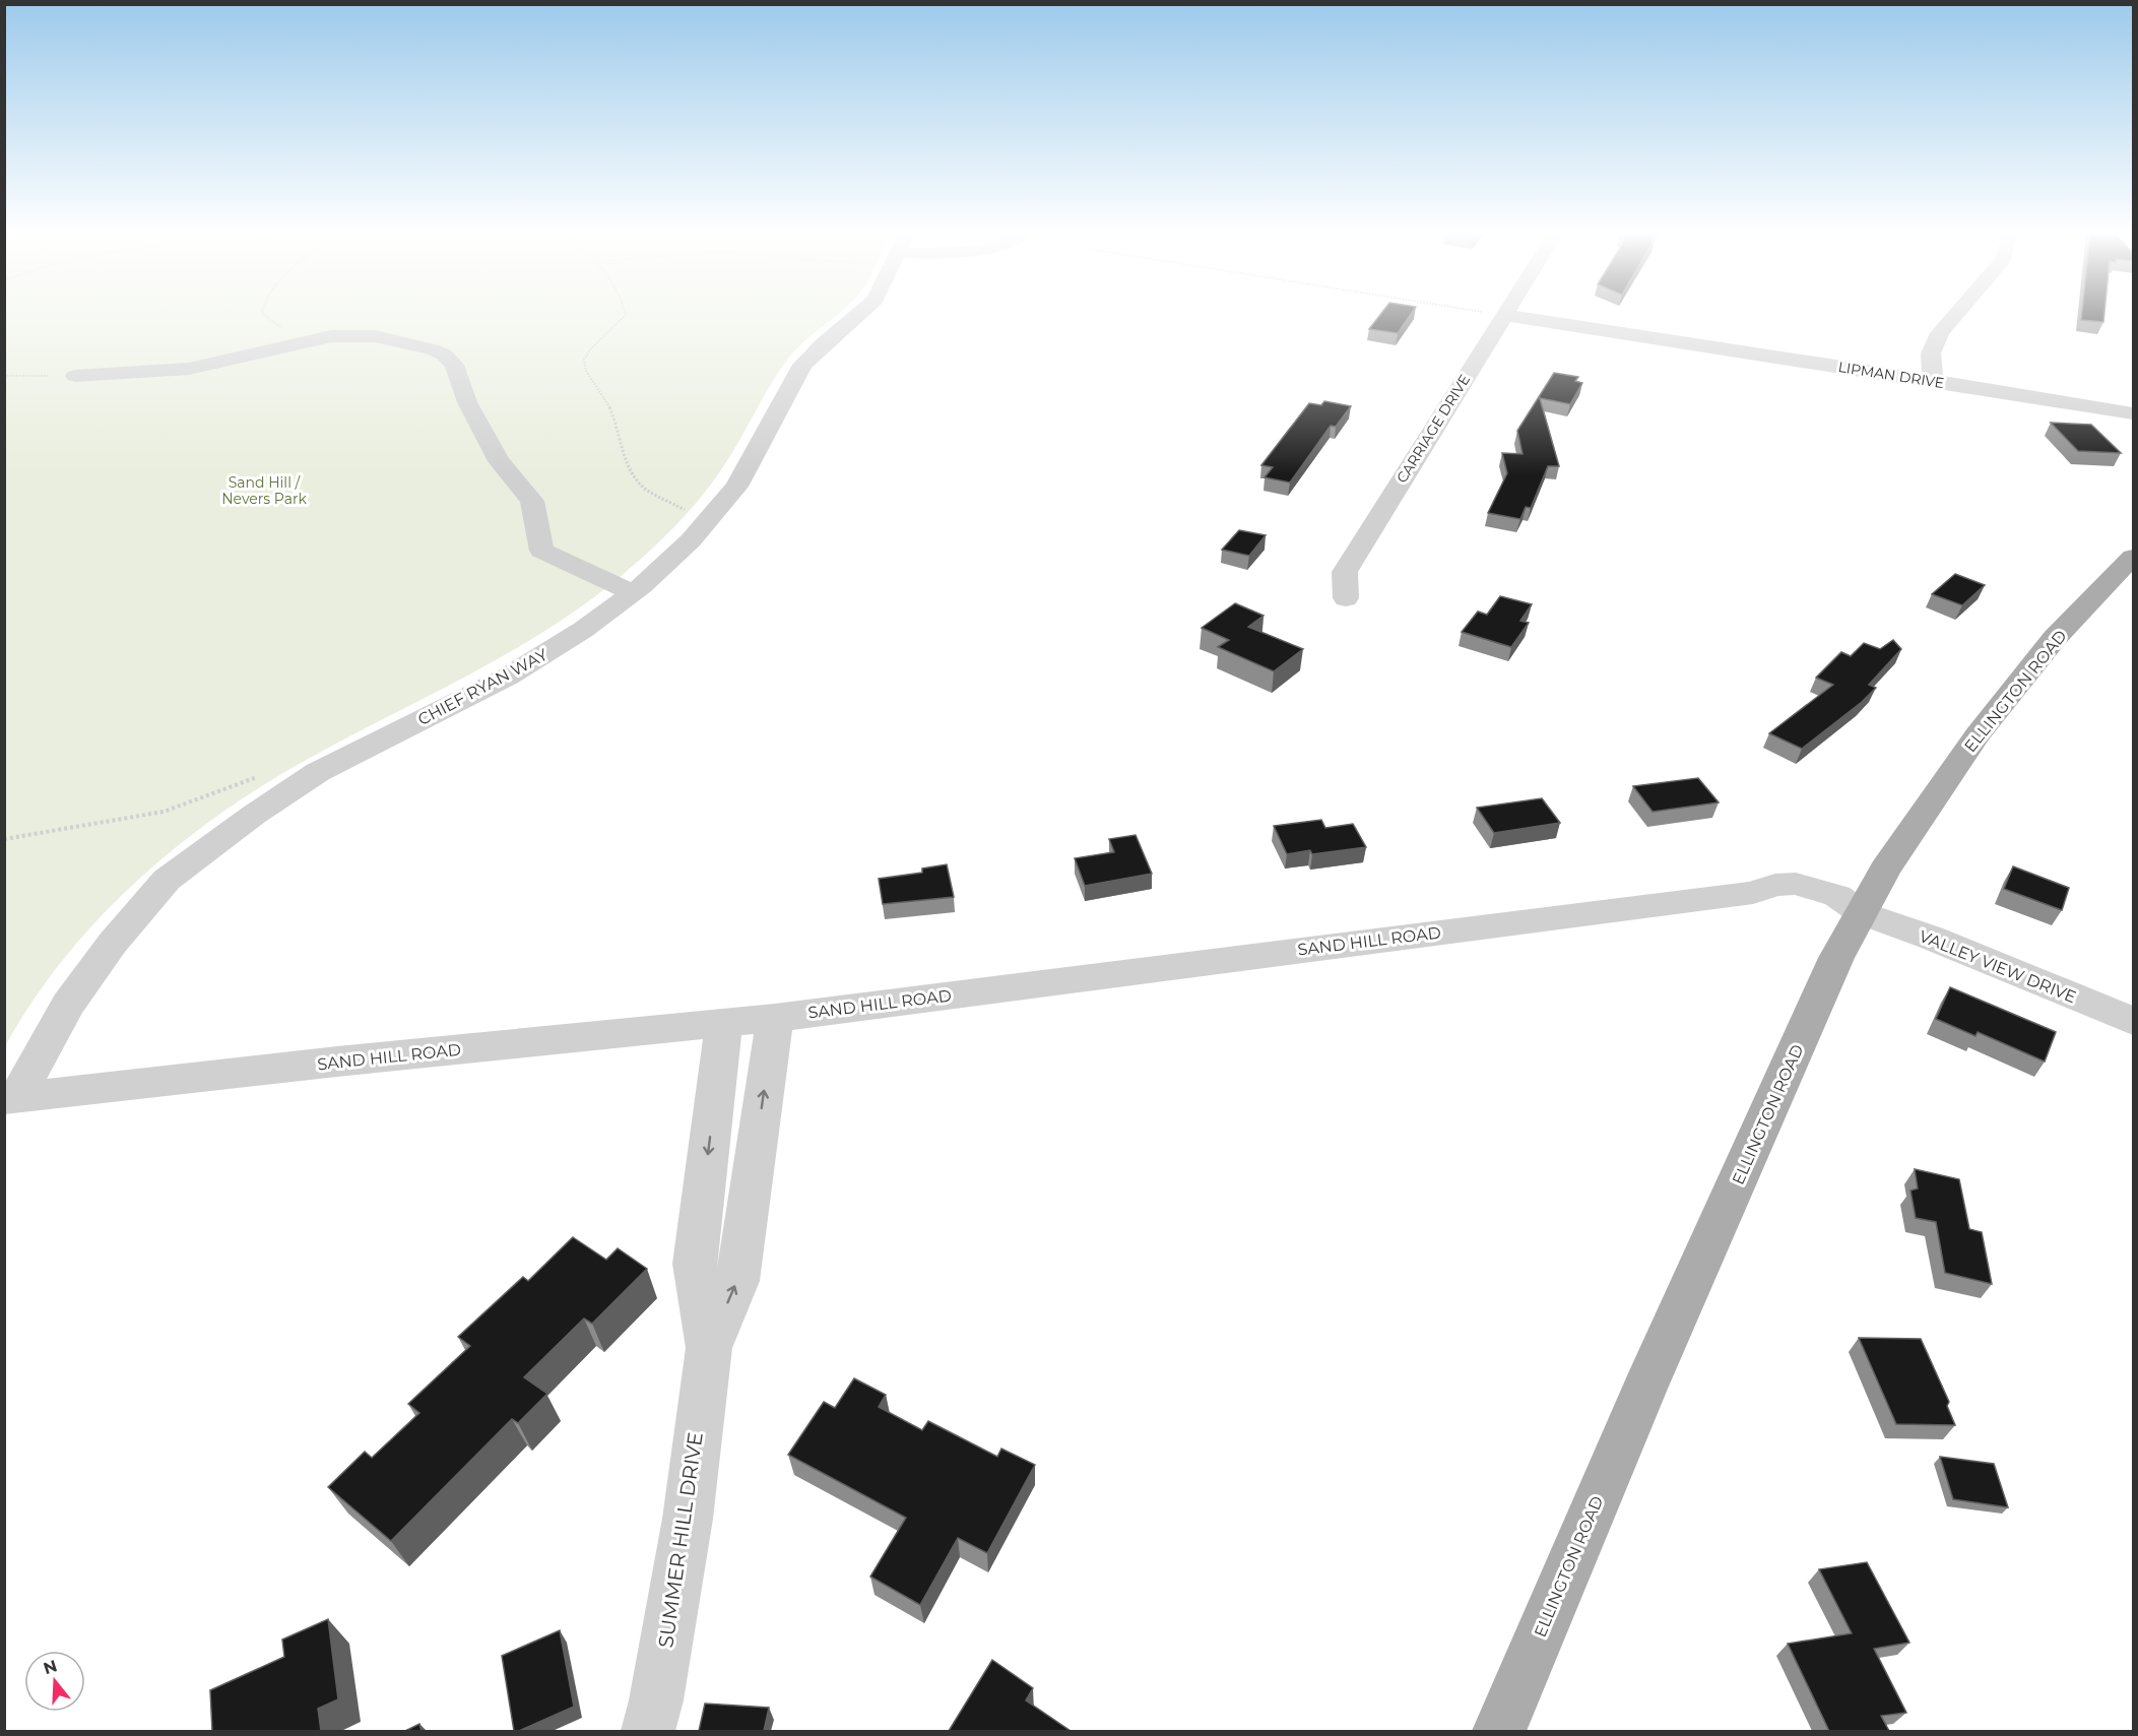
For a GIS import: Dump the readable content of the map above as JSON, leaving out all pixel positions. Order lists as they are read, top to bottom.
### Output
{
  "streets": {
    "main road": ["ELLINGTON ROAD"],
    "street": [
      "LIPMAN DRIVE",
      "CARRIAGE DRIVE",
      "CHIEF RYAN WAY",
      "SAND HILL ROAD",
      "VALLEY VIEW DRIVE",
      "SUMMER HILL DRIVE"
    ]
  },
  "crossings": [
    ["LIPMAN DRIVE", "CARRIAGE DRIVE"],
    ["CHIEF RYAN WAY", "SAND HILL ROAD"],
    ["ELLINGTON ROAD", "SAND HILL ROAD"],
    ["ELLINGTON ROAD", "VALLEY VIEW DRIVE"],
    ["SAND HILL ROAD", "VALLEY VIEW DRIVE"],
    ["SAND HILL ROAD", "SUMMER HILL DRIVE"]
  ],
  "parks": ["Sand Hill / Nevers Park"],
  "north": "top"
}
